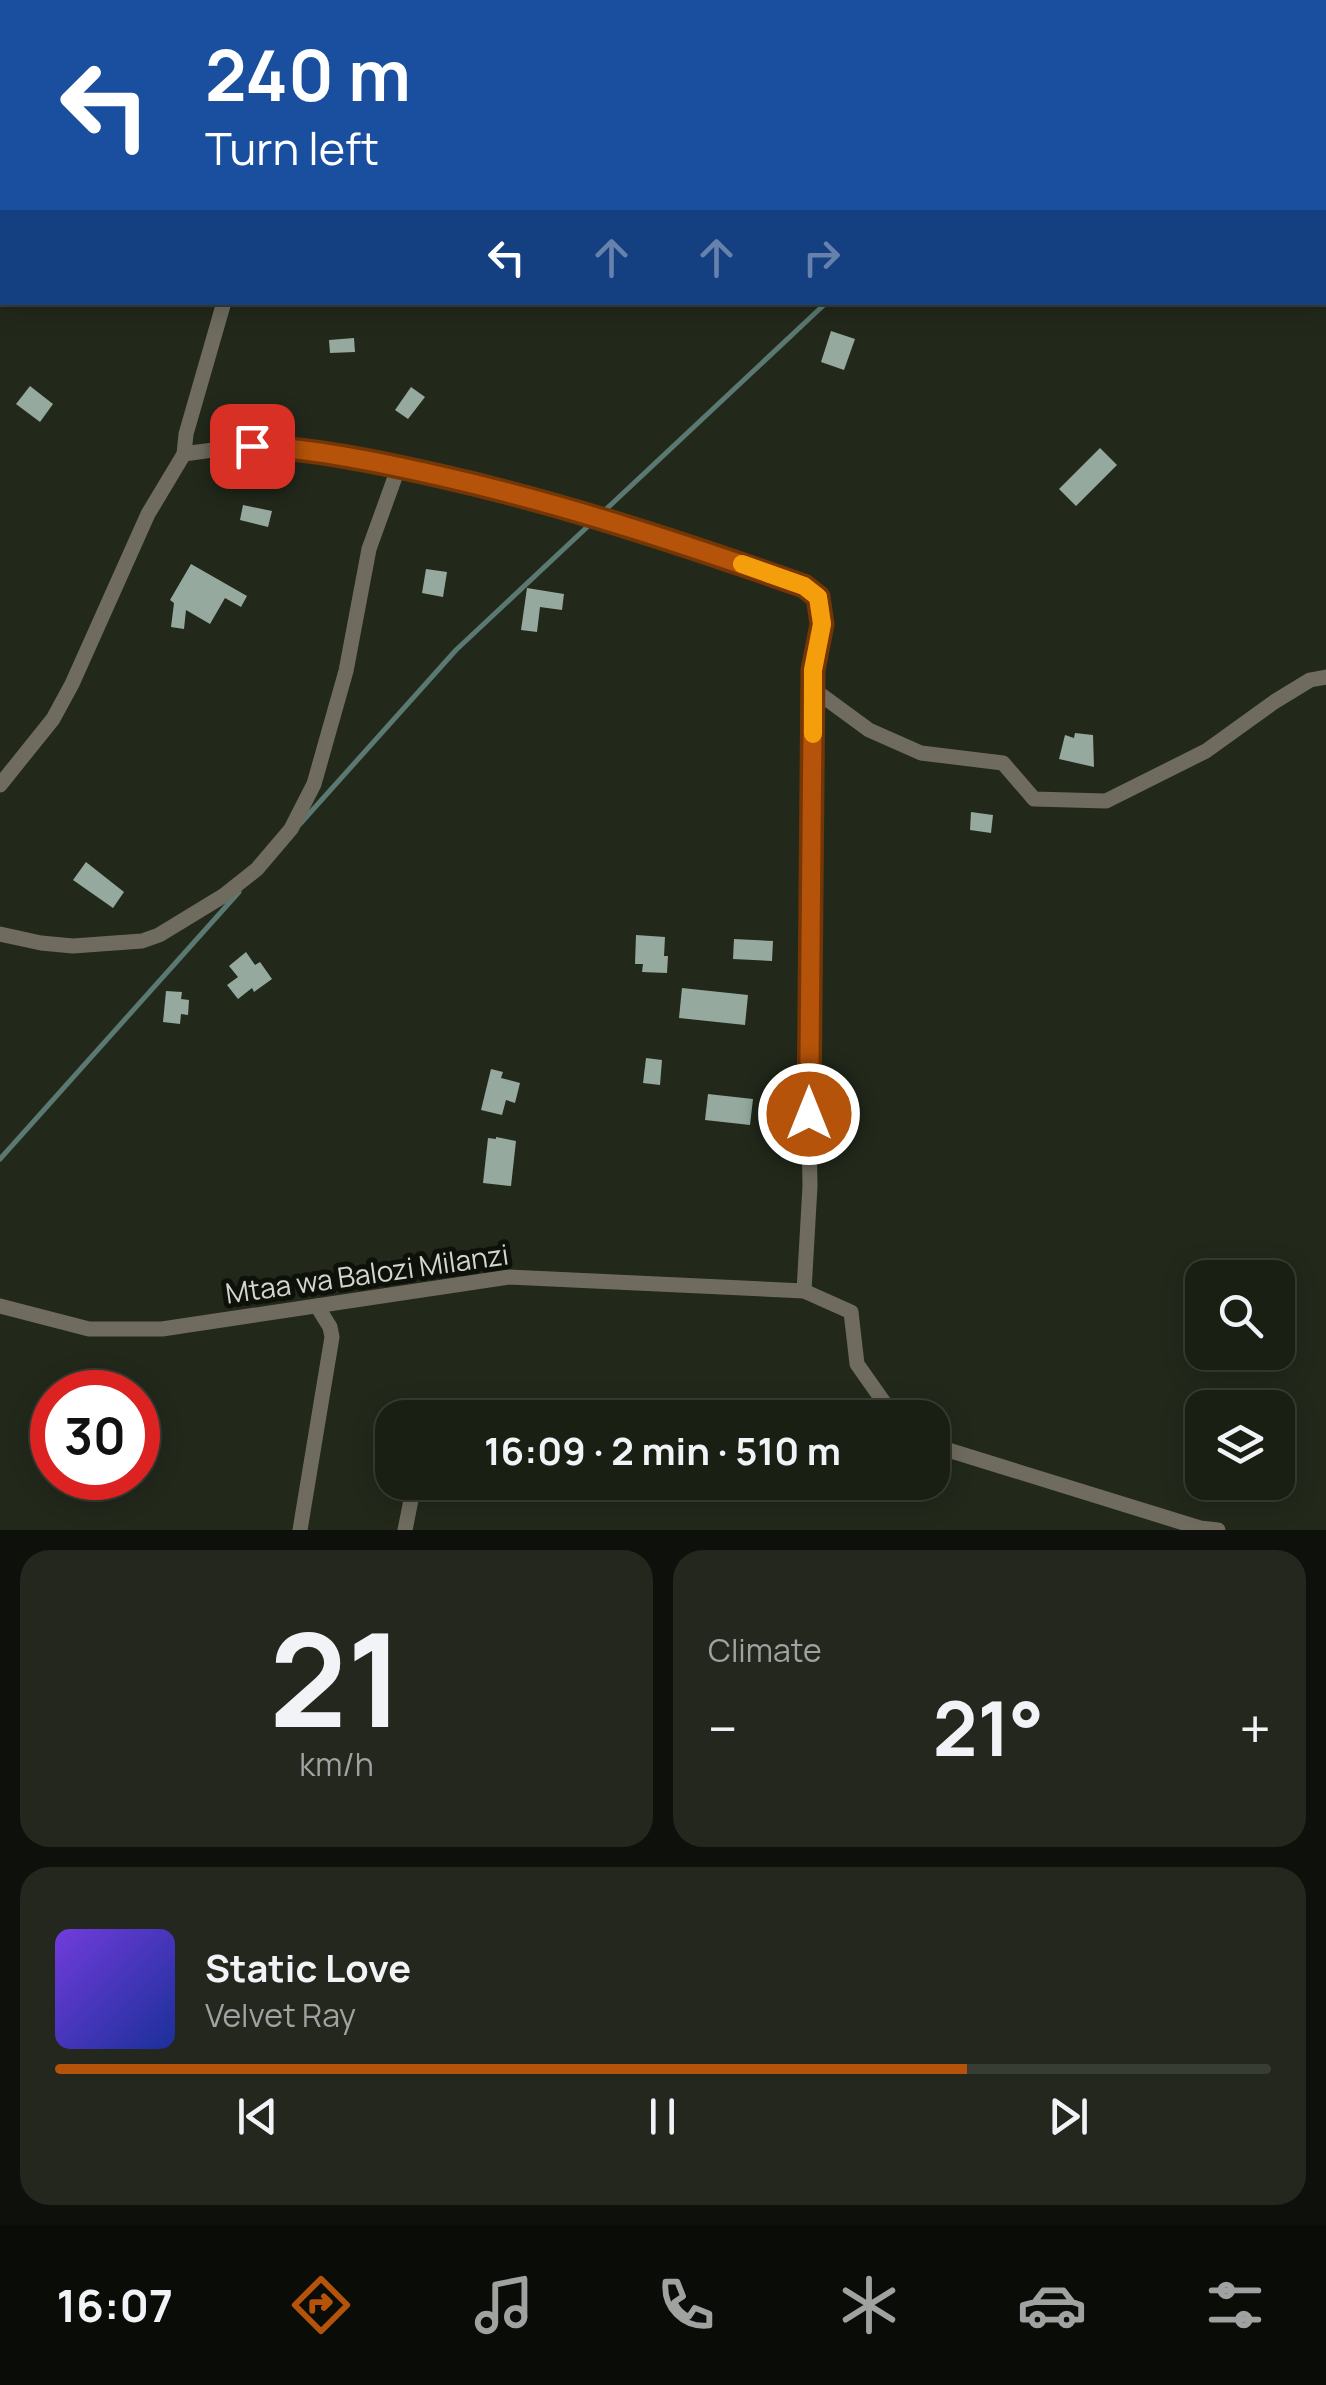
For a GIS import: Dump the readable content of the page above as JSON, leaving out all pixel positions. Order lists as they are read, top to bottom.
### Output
{
  "streets": {
    "street": ["Mtaa wa Balozi Milanzi"]
  },
  "page": {
    "turn": ["240 m", "Turn left"],
    "limit": "30",
    "trip": "16:09 · 2 min · 510 m",
    "tile": [
      ["21", "km/h"],
      "Climate"
    ],
    "heat": ["−", "21°", "+"],
    "song": ["Static Love", "Velvet Ray"],
    "tabs": "16:07"
  }
}
